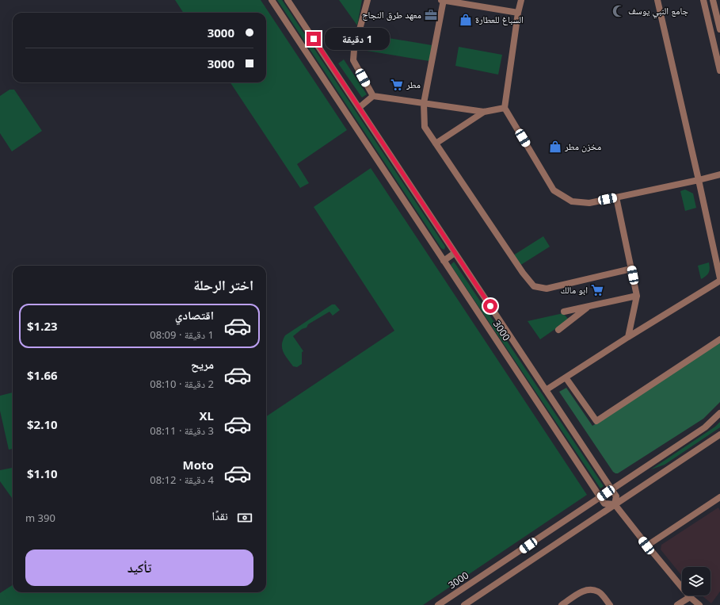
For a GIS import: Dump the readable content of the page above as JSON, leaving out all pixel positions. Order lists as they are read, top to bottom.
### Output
{
  "streets": {
    "street": ["3000"]
  },
  "places": {
    "mosque": ["جامع النبي يوسف"],
    "office": ["معهد طرق النجاح"],
    "shop": ["السباغ للعطارة", "مخزن مطر"],
    "supermarket": ["مطر", "ابو مالك"]
  },
  "page": {
    "banner": ["3000", "3000"],
    "bubble": "1 دقيقة",
    "heading": "اختر الرحلة",
    "list": [
      {
        "name": "اقتصادي",
        "note": "1 دقيقة · 08:09",
        "value": "$1.23"
      },
      {
        "name": "مريح",
        "note": "2 دقيقة · 08:10",
        "value": "$1.66"
      },
      {
        "name": "XL",
        "note": "3 دقيقة · 08:11",
        "value": "$2.10"
      },
      {
        "name": "Moto",
        "note": "4 دقيقة · 08:12",
        "value": "$1.10"
      }
    ],
    "pay": ["نقدًا", "390 m"],
    "buttons": "تأكيد"
  }
}
